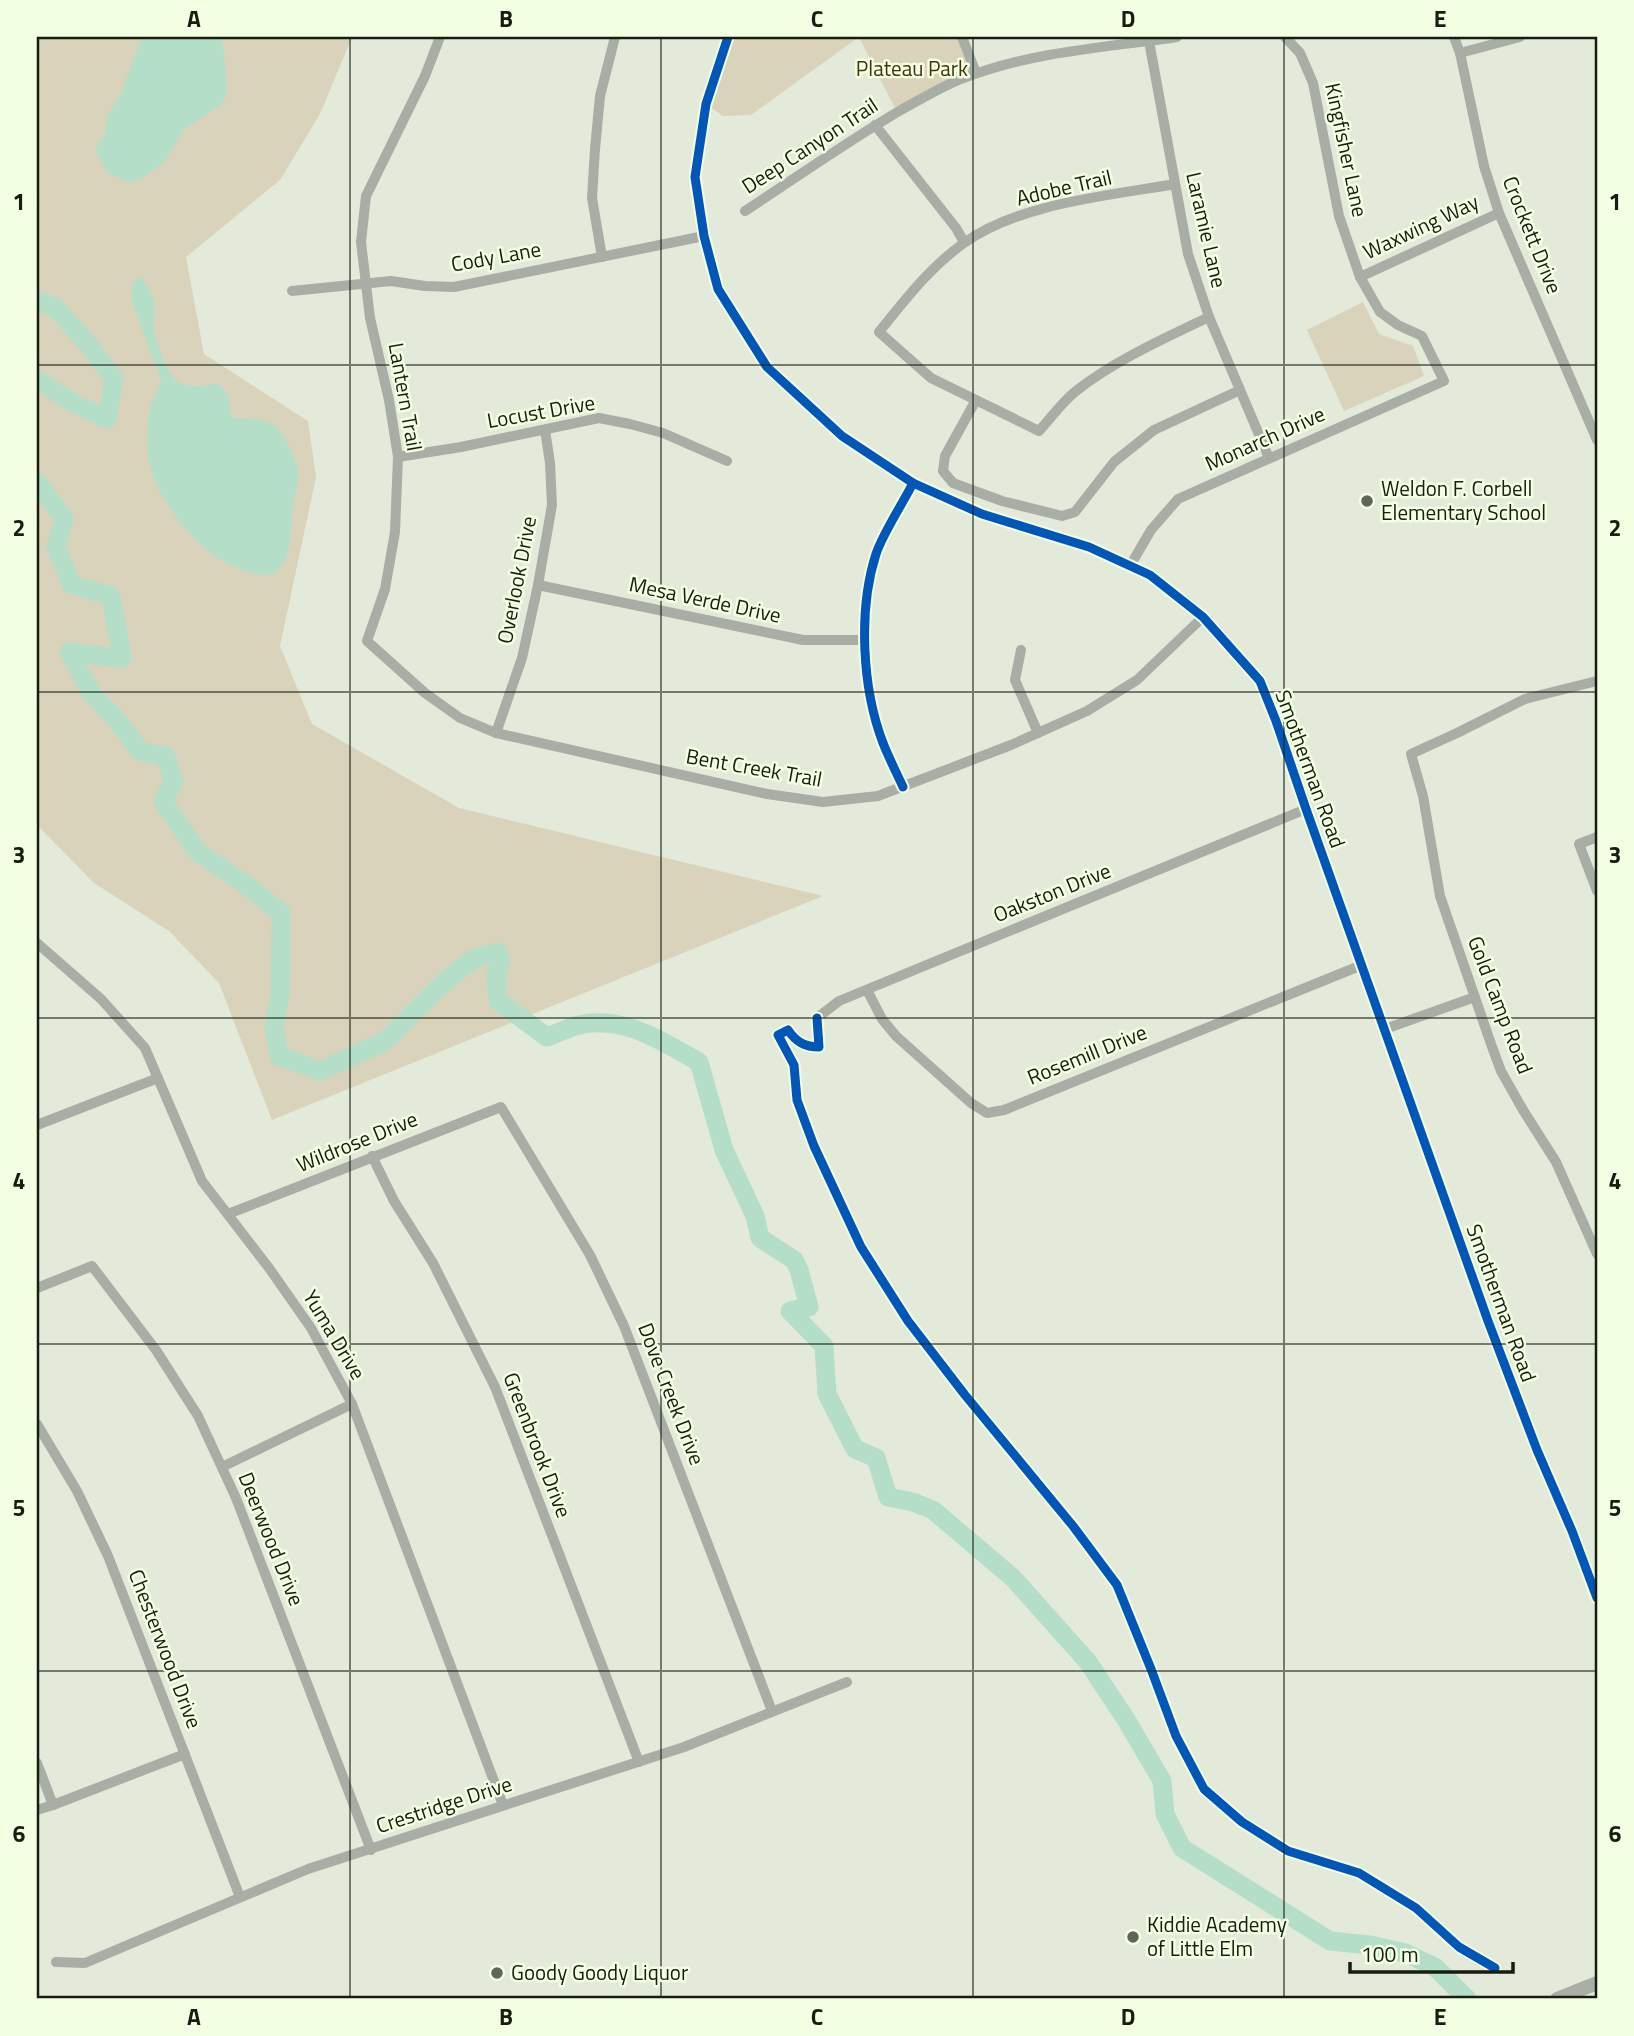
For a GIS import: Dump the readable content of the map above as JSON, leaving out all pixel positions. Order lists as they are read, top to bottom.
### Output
{
  "streets": {
    "street": [
      "Deep Canyon Trail",
      "Kingfisher Lane",
      "Adobe Trail",
      "Waxwing Way",
      "Laramie Lane",
      "Crockett Drive",
      "Cody Lane",
      "Lantern Trail",
      "Locust Drive",
      "Monarch Drive",
      "Overlook Drive",
      "Mesa Verde Drive",
      "Bent Creek Trail",
      "Smotherman Road",
      "Oakston Drive",
      "Gold Camp Road",
      "Rosemill Drive",
      "Wildrose Drive",
      "Yuma Drive",
      "Dove Creek Drive",
      "Greenbrook Drive",
      "Deerwood Drive",
      "Chesterwood Drive",
      "Crestridge Drive"
    ]
  },
  "crossings": [
    ["Deep Canyon Trail", "Laramie Lane"],
    ["Kingfisher Lane", "Waxwing Way"],
    ["Kingfisher Lane", "Monarch Drive"],
    ["Adobe Trail", "Laramie Lane"],
    ["Waxwing Way", "Crockett Drive"],
    ["Laramie Lane", "Monarch Drive"],
    ["Cody Lane", "Lantern Trail"],
    ["Cody Lane", "Smotherman Road"],
    ["Lantern Trail", "Locust Drive"],
    ["Lantern Trail", "Bent Creek Trail"],
    ["Locust Drive", "Overlook Drive"],
    ["Monarch Drive", "Smotherman Road"],
    ["Overlook Drive", "Mesa Verde Drive"],
    ["Overlook Drive", "Bent Creek Trail"],
    ["Bent Creek Trail", "Smotherman Road"],
    ["Smotherman Road", "Oakston Drive"],
    ["Smotherman Road", "Rosemill Drive"],
    ["Oakston Drive", "Rosemill Drive"],
    ["Wildrose Drive", "Yuma Drive"],
    ["Wildrose Drive", "Dove Creek Drive"],
    ["Wildrose Drive", "Greenbrook Drive"],
    ["Yuma Drive", "Crestridge Drive"],
    ["Dove Creek Drive", "Crestridge Drive"],
    ["Greenbrook Drive", "Crestridge Drive"],
    ["Deerwood Drive", "Crestridge Drive"],
    ["Chesterwood Drive", "Crestridge Drive"]
  ],
  "parks": ["Plateau Park"],
  "places": ["Weldon F. Corbell Elementary School", "Kiddie Academy of Little Elm", "Goody Goody Liquor"],
  "scale_bar": "100 m",
  "grid": {
    "columns": [
      "A",
      "B",
      "C",
      "D",
      "E"
    ],
    "rows": [
      "1",
      "2",
      "3",
      "4",
      "5",
      "6"
    ]
  }
}
